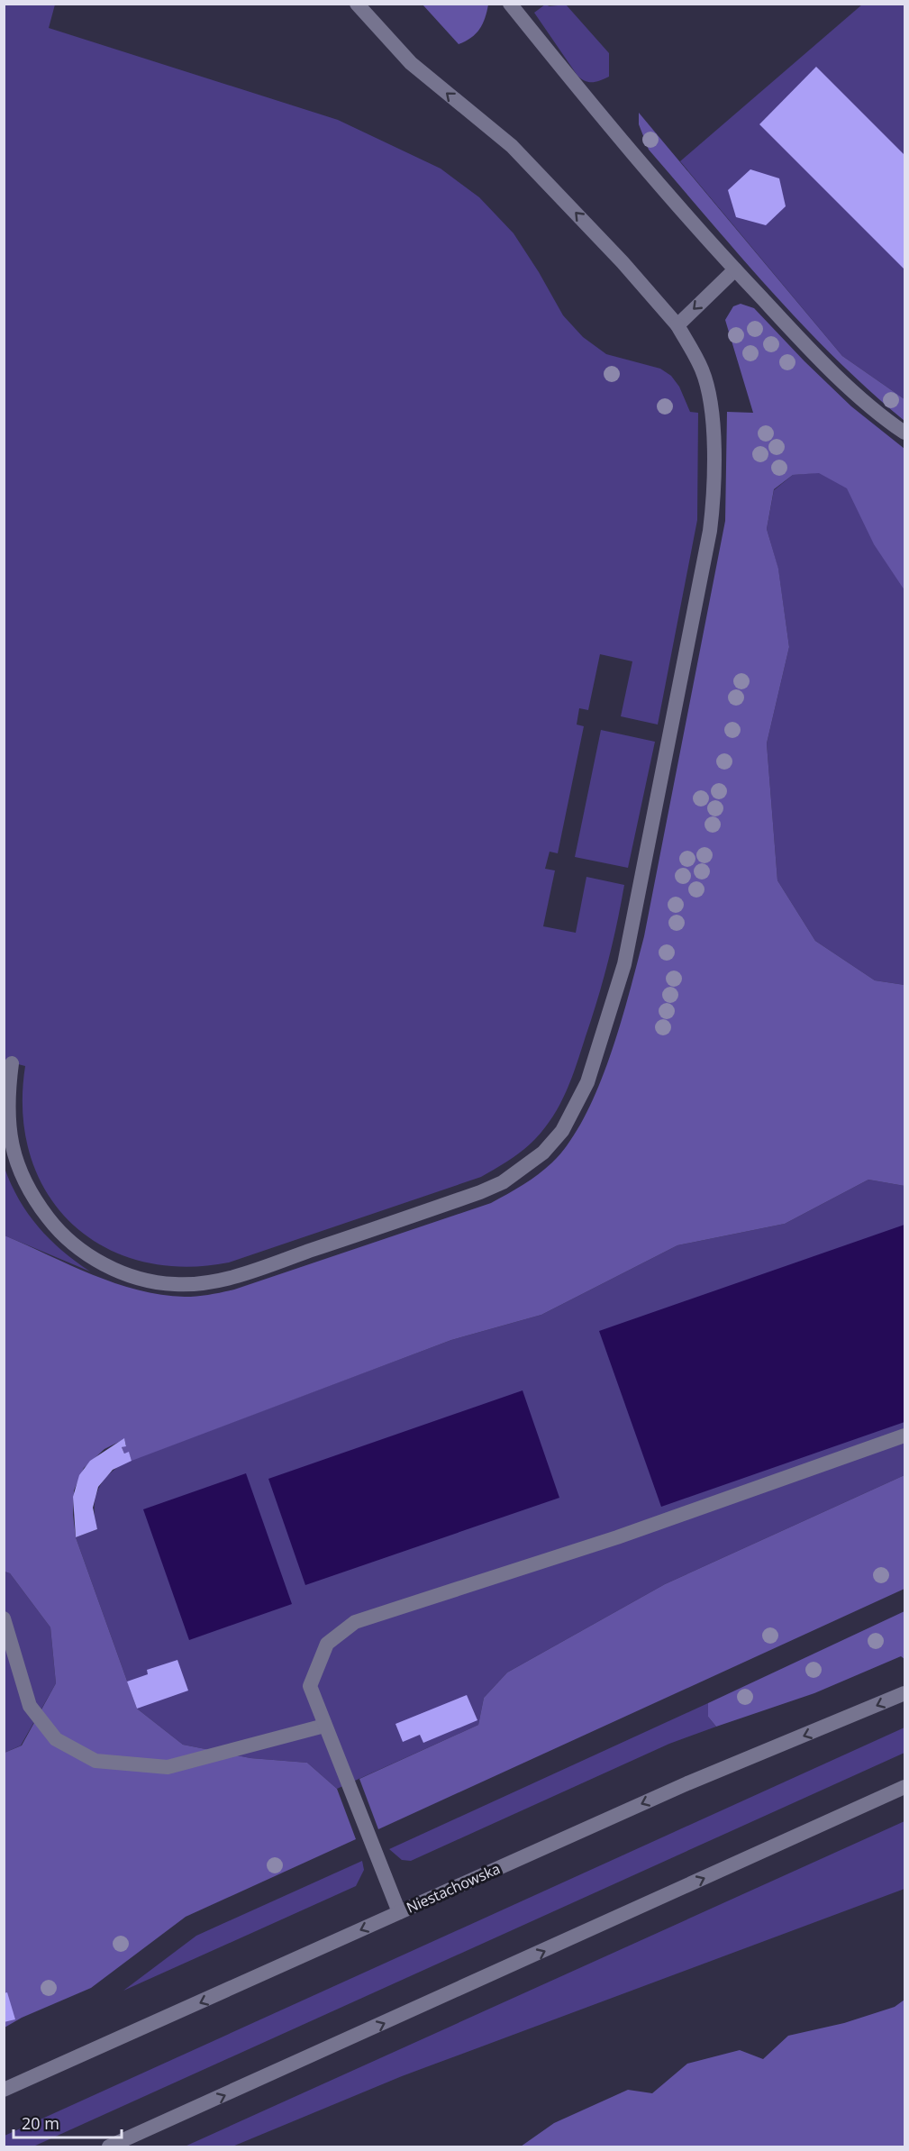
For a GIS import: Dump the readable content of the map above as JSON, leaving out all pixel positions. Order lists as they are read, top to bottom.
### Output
{
  "streets": {
    "main road": ["Niestachowska"]
  },
  "scale_bar": "20 m"
}
